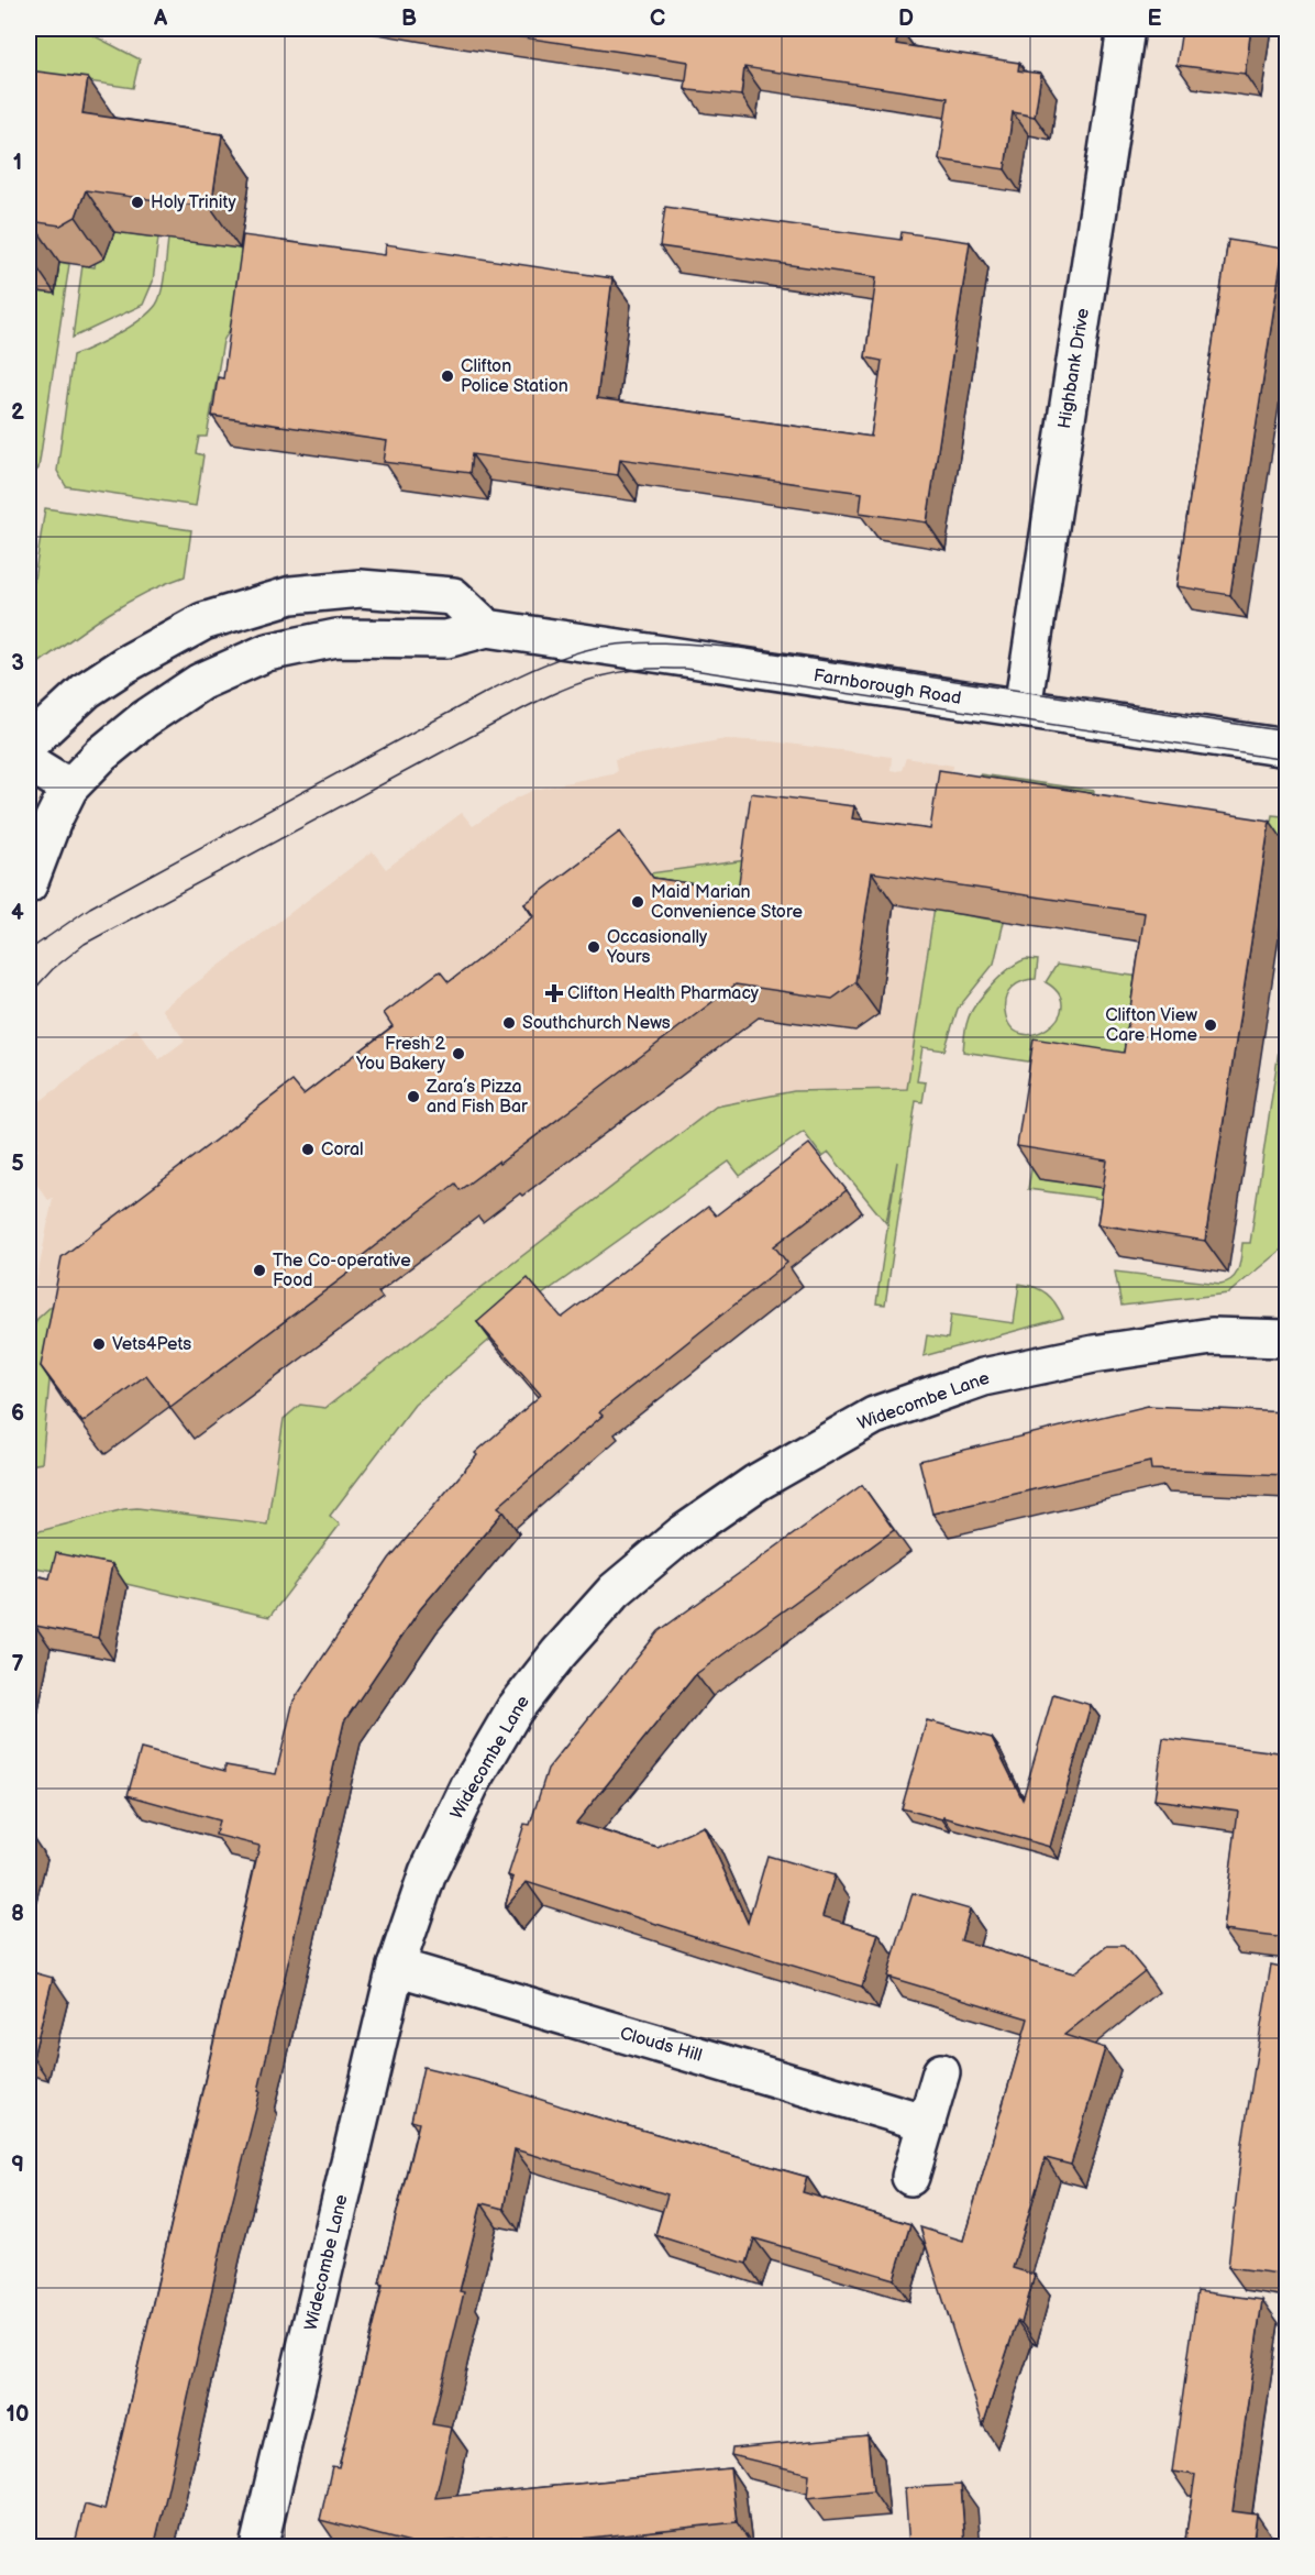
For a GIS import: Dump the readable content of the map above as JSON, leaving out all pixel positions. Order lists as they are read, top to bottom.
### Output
{
  "streets": {
    "street": [
      "Highbank Drive",
      "Farnborough Road",
      "Widecombe Lane",
      "Clouds Hill"
    ]
  },
  "crossings": [
    ["Highbank Drive", "Farnborough Road"],
    ["Widecombe Lane", "Clouds Hill"]
  ],
  "places": {
    "other": [
      "Holy Trinity",
      "Clifton Police Station",
      "Maid Marian Convenience Store",
      "Occasionally Yours",
      "Southchurch News",
      "Clifton View Care Home",
      "Fresh 2 You Bakery",
      "Zara’s Pizza and Fish Bar",
      "Coral",
      "The Co-operative Food",
      "Vets4Pets"
    ],
    "health": ["Clifton Health Pharmacy"]
  },
  "grid": {
    "columns": [
      "A",
      "B",
      "C",
      "D",
      "E"
    ],
    "rows": [
      "1",
      "2",
      "3",
      "4",
      "5",
      "6",
      "7",
      "8",
      "9",
      "10"
    ]
  }
}
